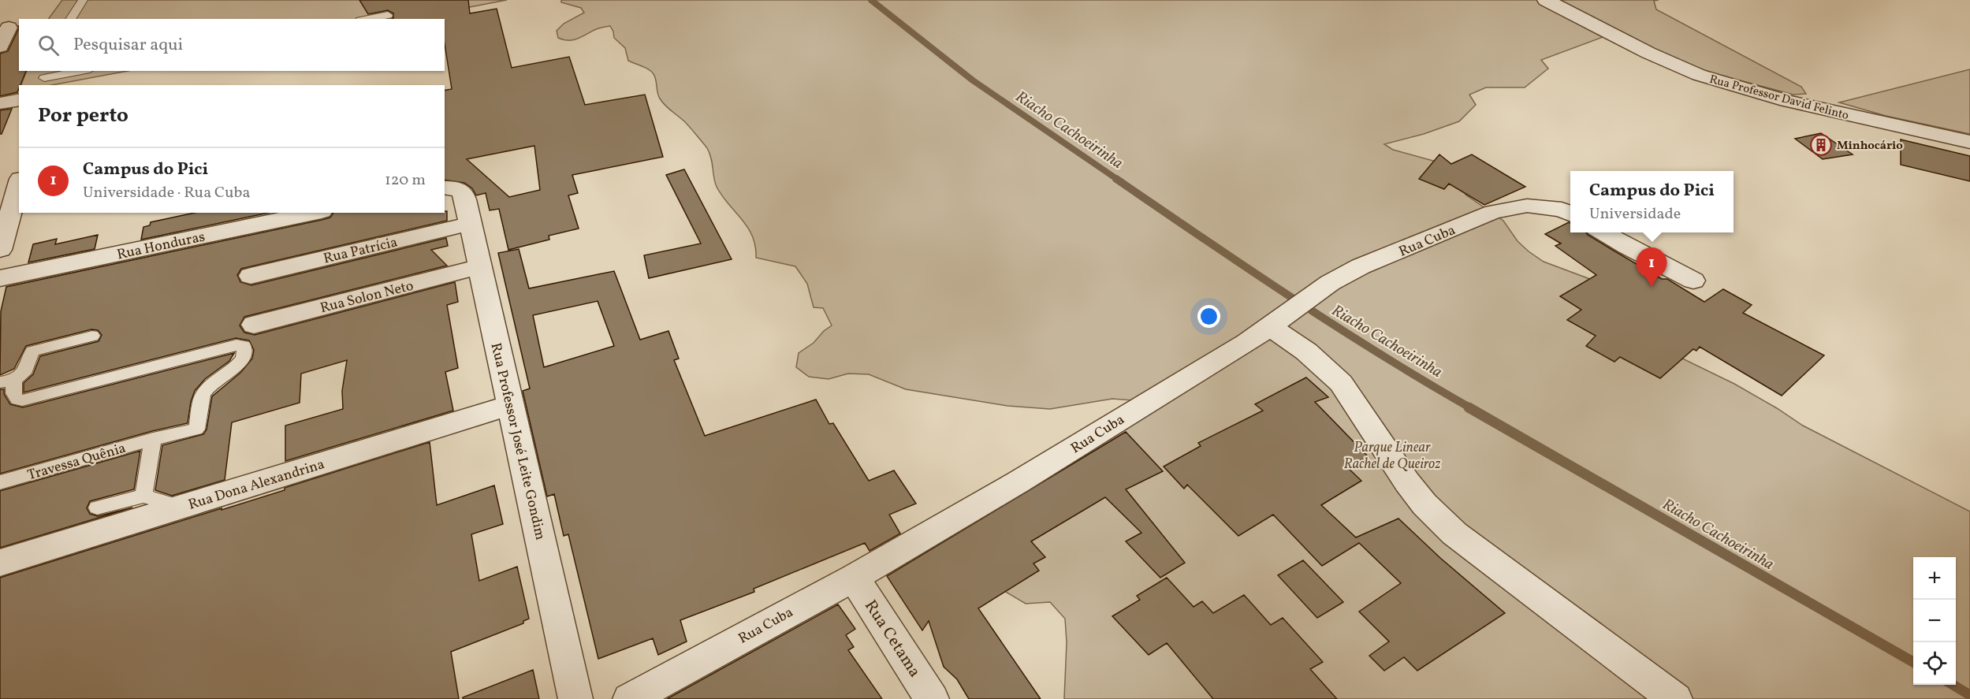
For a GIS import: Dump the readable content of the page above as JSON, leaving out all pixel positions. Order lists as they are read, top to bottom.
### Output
{
  "streets": {
    "street": [
      "Rua Professor David Felinto",
      "Rua Cuba",
      "Rua Honduras",
      "Rua Patrícia",
      "Rua Solon Neto",
      "Rua Professor José Leite Gondim",
      "Rua Dona Alexandrina",
      "Rua Cetama"
    ],
    "lane": ["Travessa Quênia"]
  },
  "crossings": [
    ["Rua Cuba", "Rua Cetama"],
    ["Rua Patrícia", "Rua Professor José Leite Gondim"],
    ["Rua Solon Neto", "Rua Professor José Leite Gondim"],
    ["Rua Professor José Leite Gondim", "Rua Dona Alexandrina"]
  ],
  "water": ["Riacho Cachoeirinha"],
  "parks": ["Parque Linear Rachel de Queiroz"],
  "places": {
    "building": ["Minhocário"]
  },
  "page": {
    "search": "Pesquisar aqui",
    "heading": "Por perto",
    "list": [
      {
        "mark": "1",
        "name": "Campus do Pici",
        "note": "Universidade · Rua Cuba",
        "value": "120 m"
      }
    ],
    "popup": ["Campus do Pici", "Universidade"],
    "pins": "1",
    "map_buttons": ["+", "−"]
  }
}
